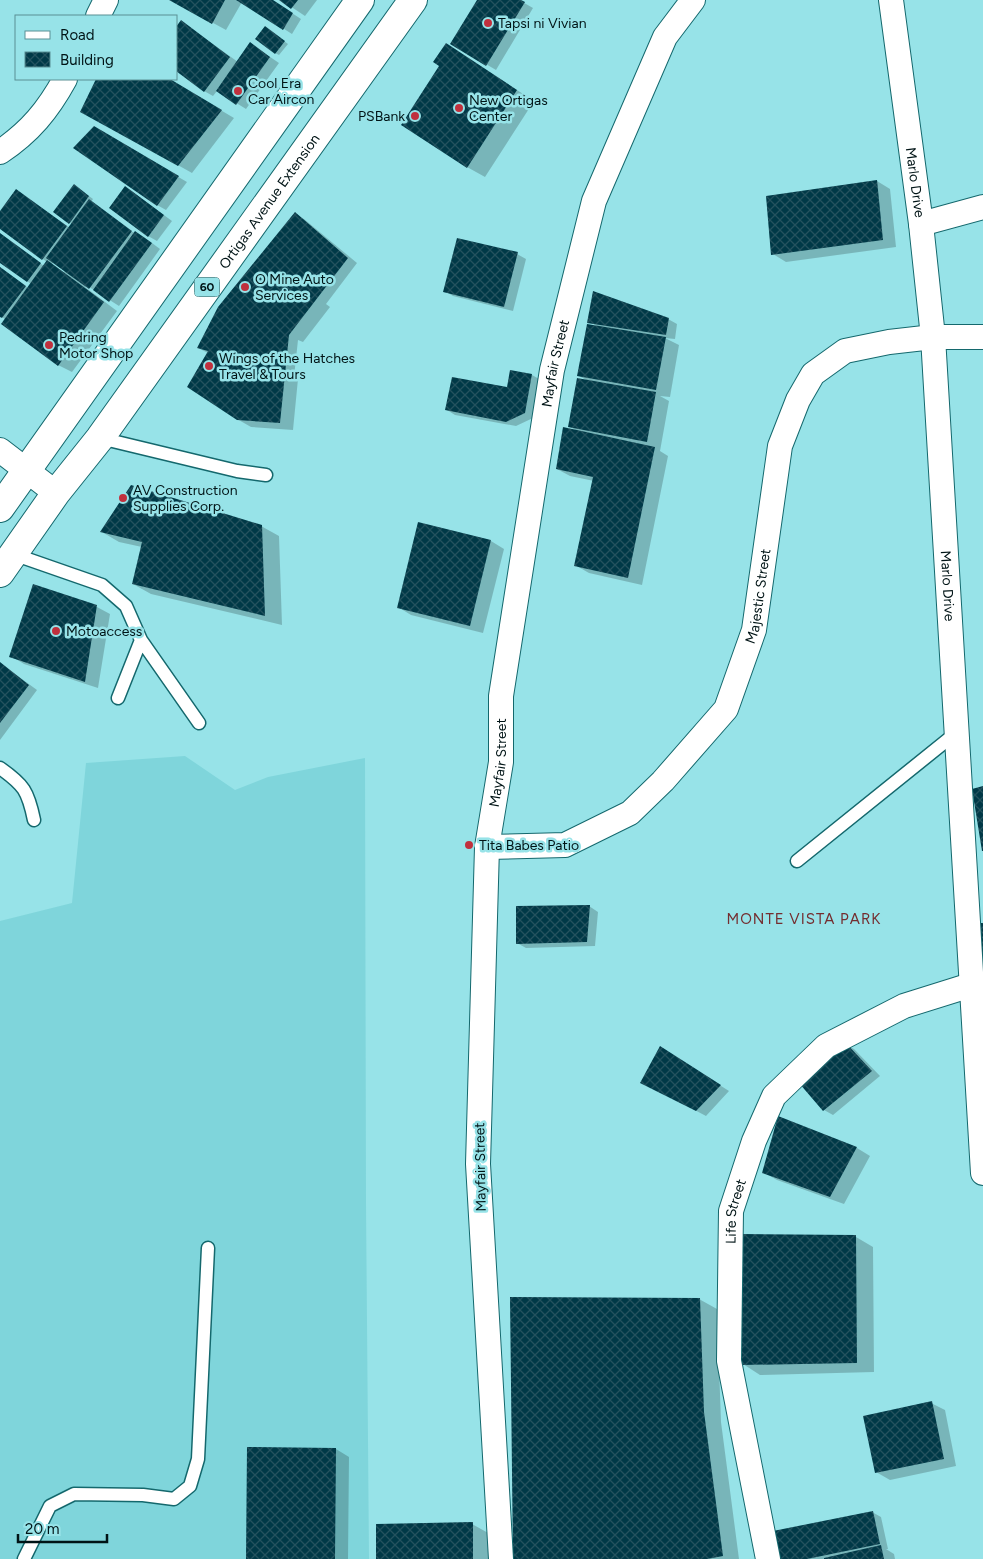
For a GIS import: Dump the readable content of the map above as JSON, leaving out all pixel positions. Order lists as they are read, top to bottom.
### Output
{
  "streets": {
    "main road": ["Ortigas Avenue Extension", "60"],
    "street": [
      "Marlo Drive",
      "Mayfair Street",
      "Majestic Street",
      "Life Street"
    ]
  },
  "crossings": [
    ["Marlo Drive", "Majestic Street"],
    ["Marlo Drive", "Life Street"],
    ["Mayfair Street", "Majestic Street"]
  ],
  "districts": ["MONTE VISTA PARK"],
  "places": [
    "Tapsi ni Vivian",
    "Cool Era Car Aircon",
    "New Ortigas Center",
    "PSBank",
    "O Mine Auto Services",
    "Pedring Motor Shop",
    "Wings of the Hatches Travel & Tours",
    "AV Construction Supplies Corp.",
    "Motoaccess",
    "Tita Babes Patio"
  ],
  "legend": ["Road", "Building"],
  "scale_bar": "20 m"
}
